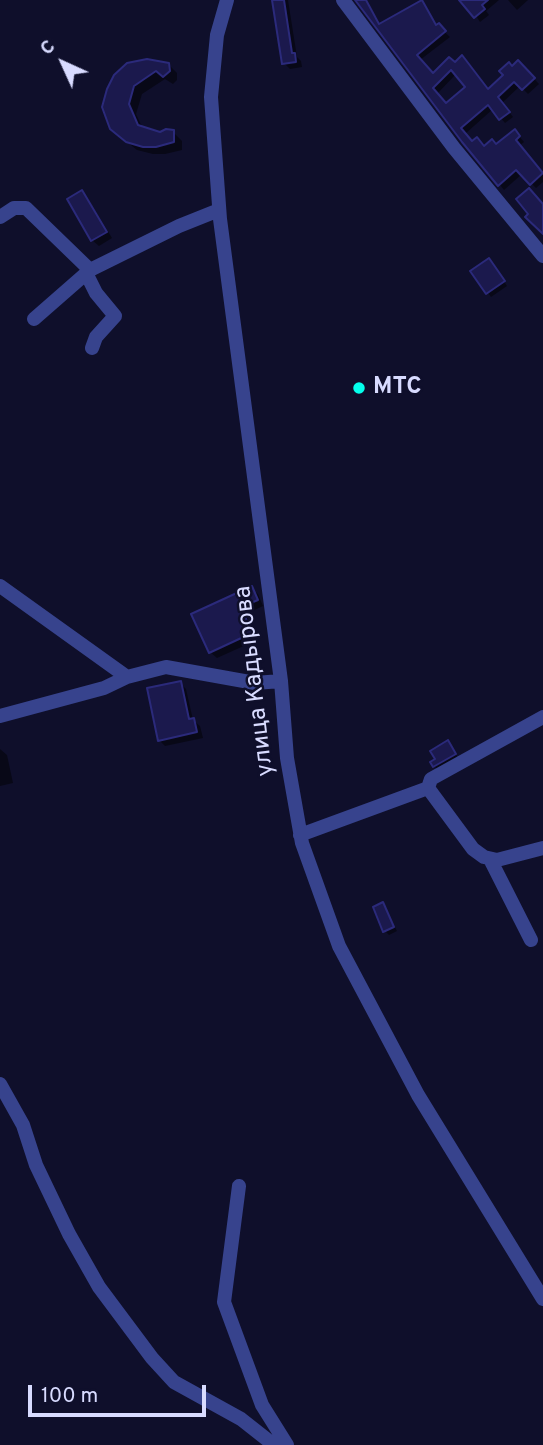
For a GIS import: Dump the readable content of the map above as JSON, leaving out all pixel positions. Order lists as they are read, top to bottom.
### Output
{
  "streets": {
    "street": ["улица Кадырова"]
  },
  "places": ["МТС"],
  "scale_bar": "100 m",
  "north": "top left"
}
